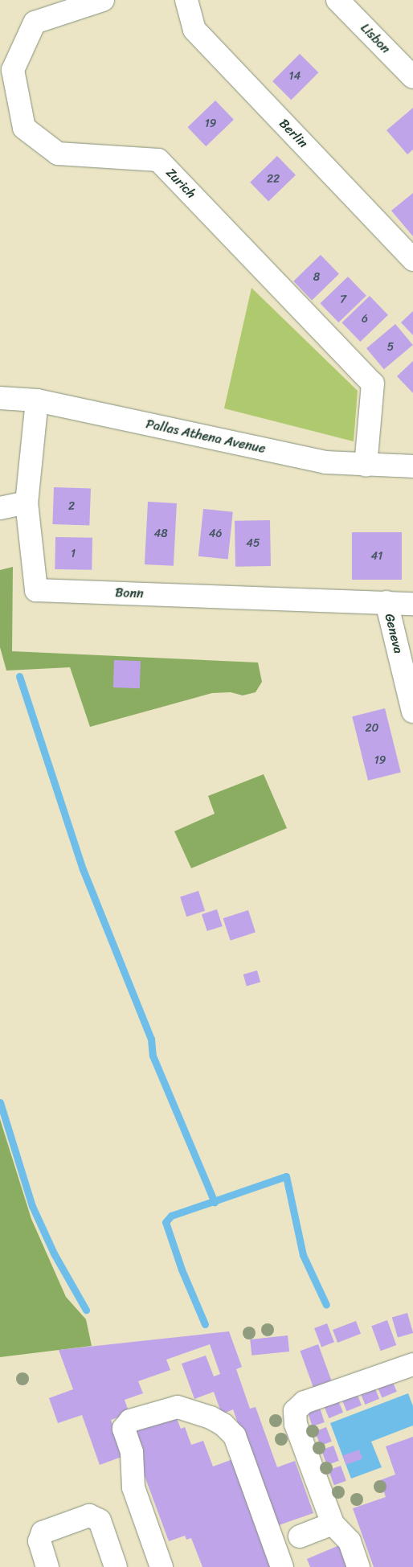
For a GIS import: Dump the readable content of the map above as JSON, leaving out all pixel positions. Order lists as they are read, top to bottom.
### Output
{
  "streets": {
    "street": [
      "Lisbon",
      "Berlin",
      "Zurich",
      "Pallas Athena Avenue",
      "Bonn",
      "Geneva"
    ]
  },
  "crossings": [
    ["Zurich", "Pallas Athena Avenue"],
    ["Pallas Athena Avenue", "Bonn"],
    ["Bonn", "Geneva"]
  ],
  "house_numbers": [
    "14",
    "19",
    "22",
    "8",
    "7",
    "6",
    "5",
    "2",
    "48",
    "46",
    "45",
    "1",
    "41",
    "20",
    "19"
  ]
}
